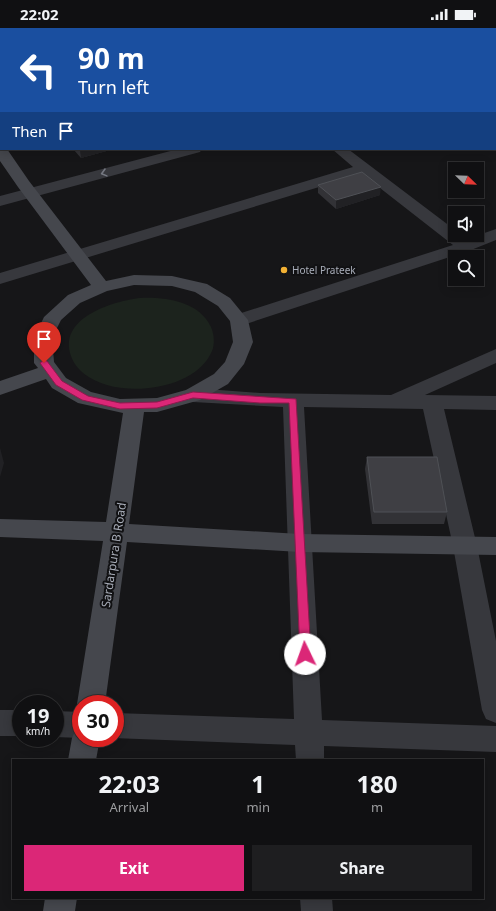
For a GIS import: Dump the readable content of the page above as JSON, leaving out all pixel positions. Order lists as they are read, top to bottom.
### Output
{
  "streets": {
    "street": ["Sardarpura B Road"]
  },
  "places": ["Hotel Prateek"],
  "north": "bottom right",
  "page": {
    "status": "22:02",
    "turn": ["90 m", "Turn left"],
    "then": "Then",
    "speed": "19 km/h",
    "limit": "30",
    "eta": [
      "22:03",
      "Arrival",
      "1",
      "min",
      "180",
      "m"
    ],
    "buttons": ["Exit", "Share"]
  }
}
